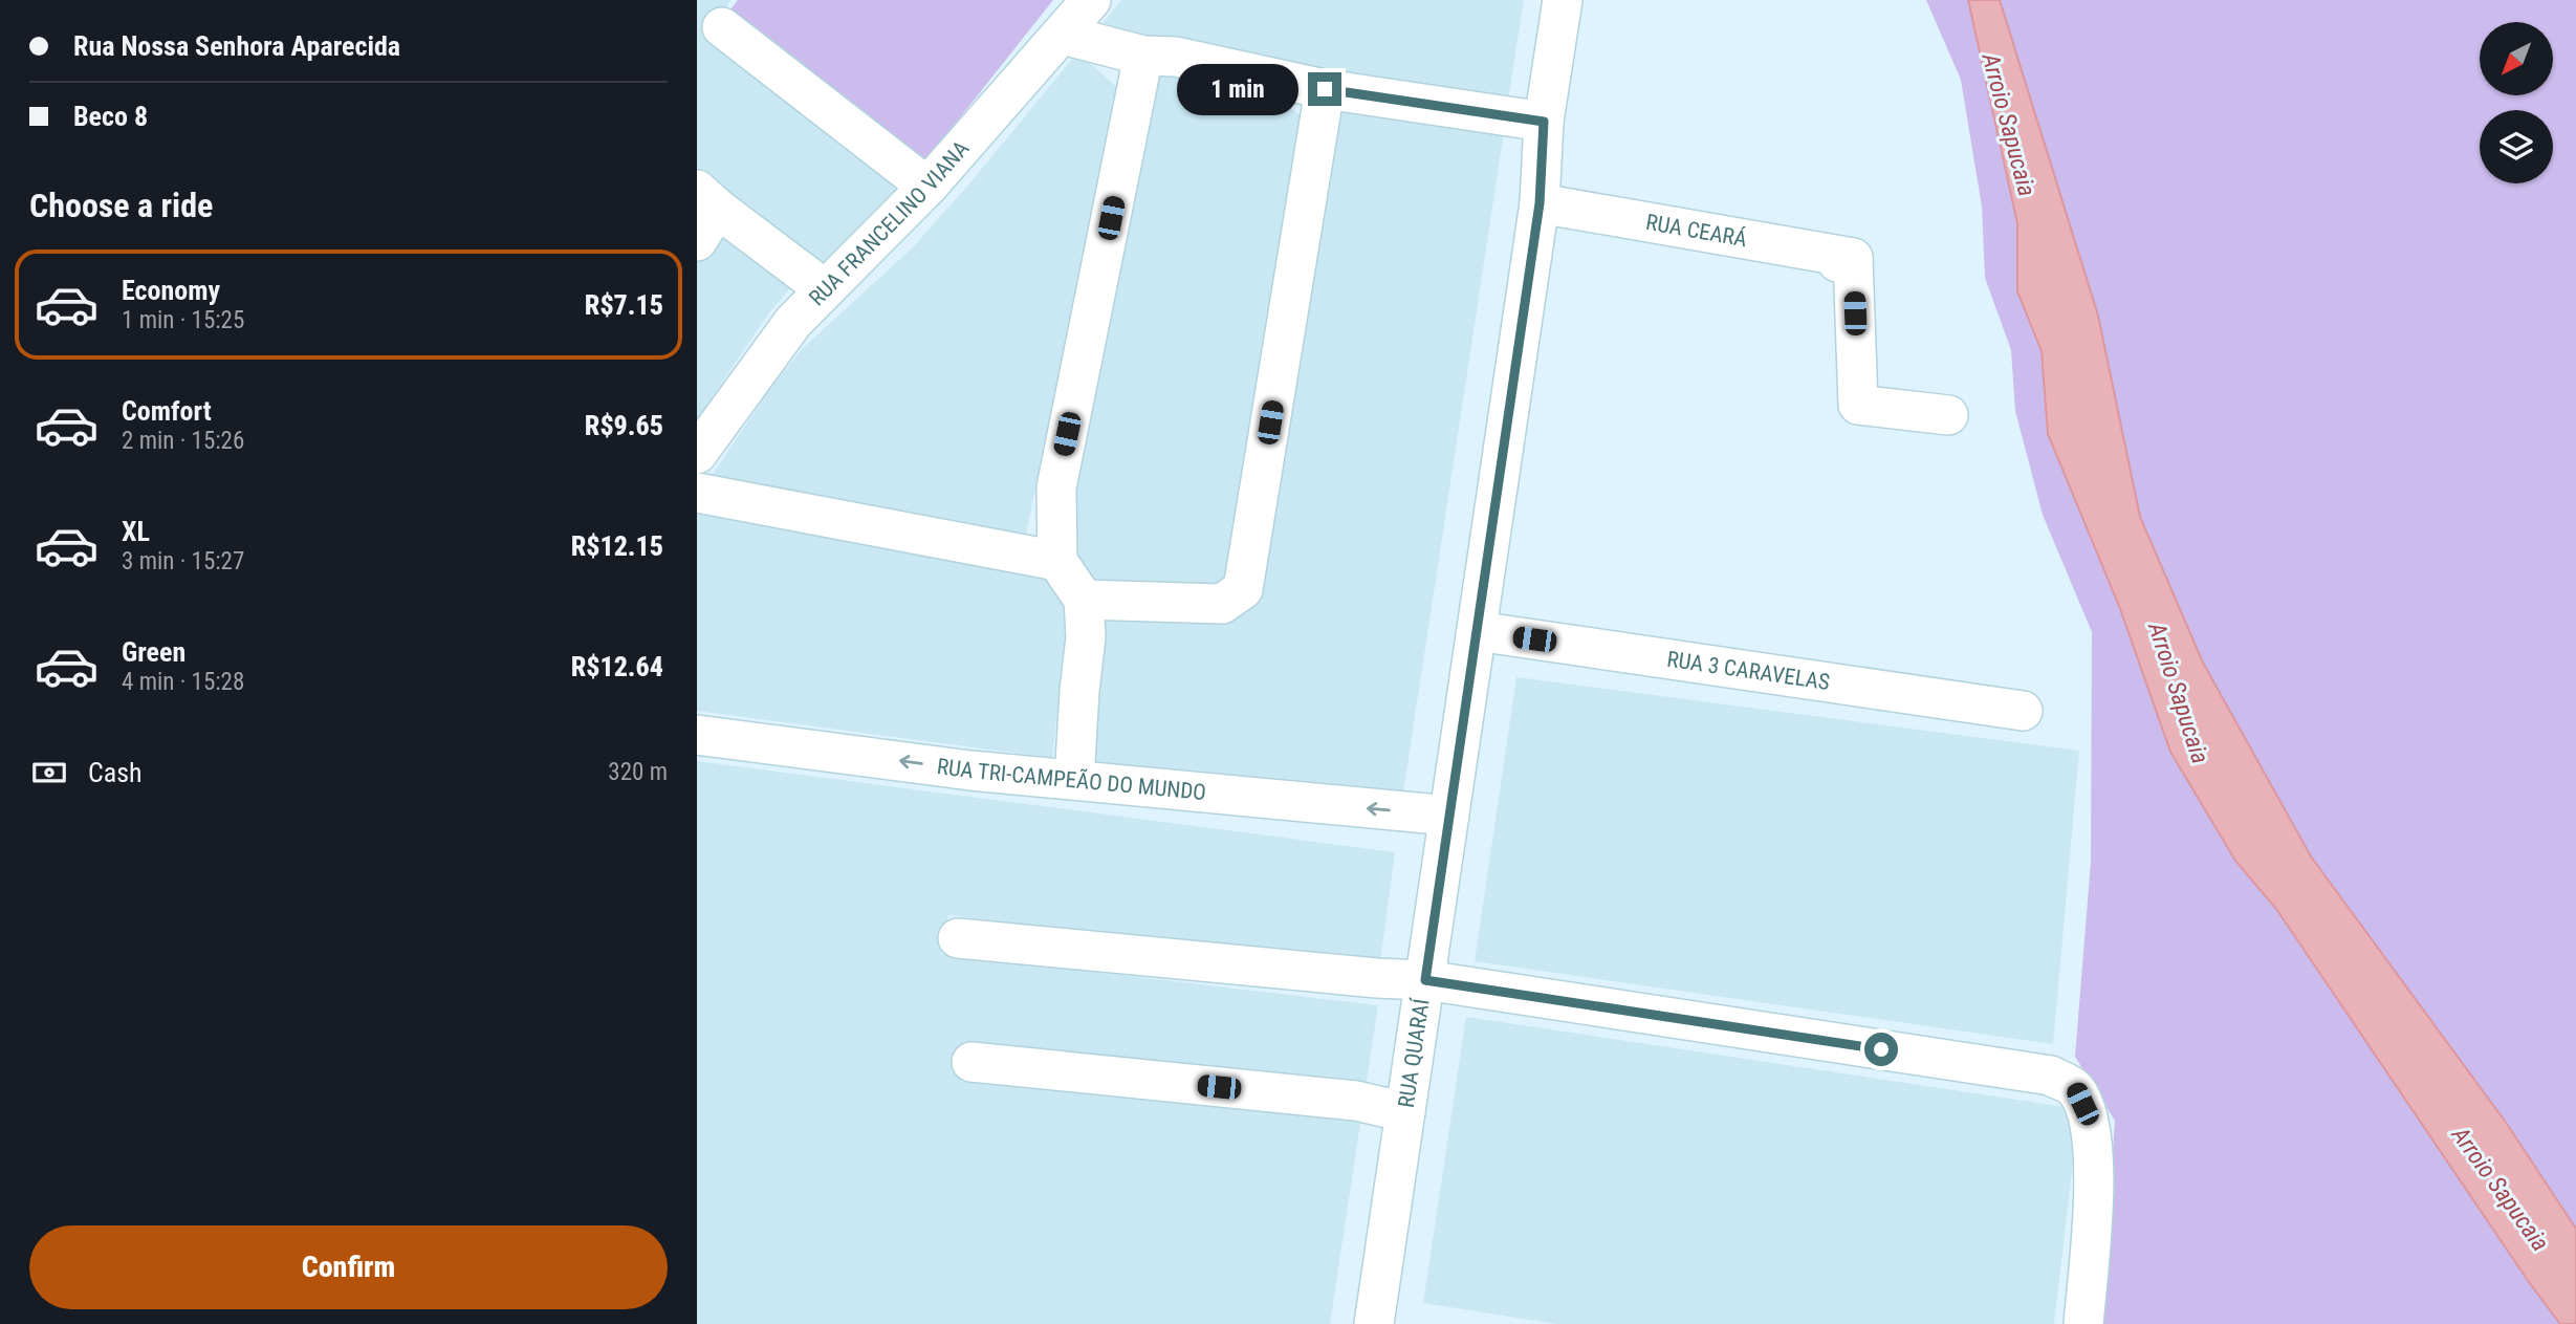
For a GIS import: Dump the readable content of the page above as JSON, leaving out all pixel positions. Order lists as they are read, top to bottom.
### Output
{
  "streets": {
    "street": [
      "RUA FRANCELINO VIANA",
      "RUA CEARÁ",
      "RUA 3 CARAVELAS",
      "RUA TRI-CAMPEÃO DO MUNDO",
      "RUA QUARAÍ"
    ]
  },
  "crossings": [
    ["RUA CEARÁ", "RUA QUARAÍ"],
    ["RUA 3 CARAVELAS", "RUA QUARAÍ"],
    ["RUA TRI-CAMPEÃO DO MUNDO", "RUA QUARAÍ"]
  ],
  "water": ["Arroio Sapucaia"],
  "north": "bottom left",
  "page": {
    "banner": ["Rua Nossa Senhora Aparecida", "Beco 8"],
    "bubble": "1 min",
    "heading": "Choose a ride",
    "list": [
      {
        "name": "Economy",
        "note": "1 min · 15:25",
        "value": "R$7.15"
      },
      {
        "name": "Comfort",
        "note": "2 min · 15:26",
        "value": "R$9.65"
      },
      {
        "name": "XL",
        "note": "3 min · 15:27",
        "value": "R$12.15"
      },
      {
        "name": "Green",
        "note": "4 min · 15:28",
        "value": "R$12.64"
      }
    ],
    "pay": ["Cash", "320 m"],
    "buttons": "Confirm"
  }
}
